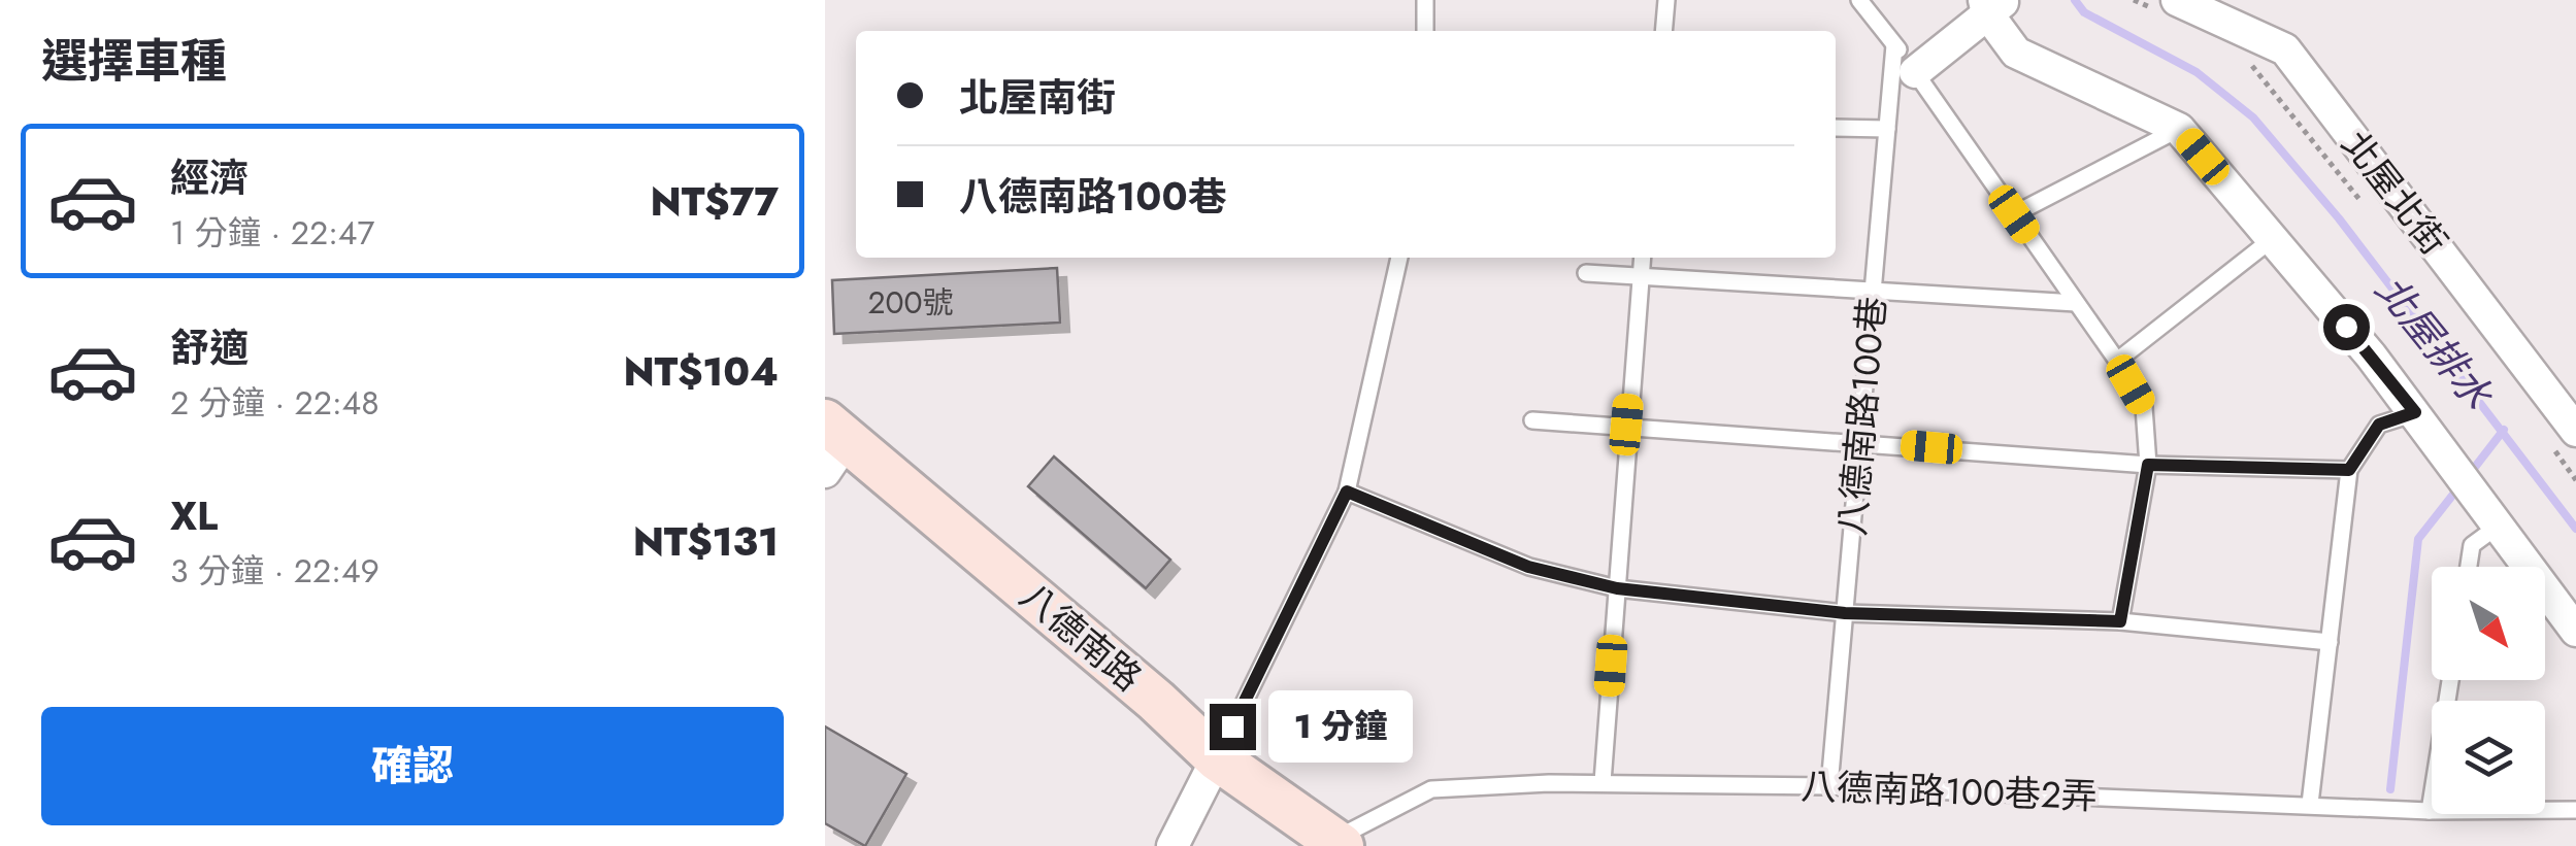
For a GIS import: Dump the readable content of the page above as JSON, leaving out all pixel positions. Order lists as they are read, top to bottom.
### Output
{
  "streets": {
    "street": ["北屋北街", "八德南路"],
    "lane": ["八德南路100巷", "八德南路100巷2弄"]
  },
  "crossings": [
    ["八德南路100巷", "八德南路100巷2弄"],
    ["八德南路", "八德南路100巷2弄"]
  ],
  "water": ["北屋排水"],
  "house_numbers": ["200號"],
  "north": "bottom right",
  "page": {
    "heading": "選擇車種",
    "banner": ["北屋南街", "八德南路100巷"],
    "list": [
      {
        "name": "經濟",
        "note": "1 分鐘 · 22:47",
        "value": "NT$77"
      },
      {
        "name": "舒適",
        "note": "2 分鐘 · 22:48",
        "value": "NT$104"
      },
      {
        "name": "XL",
        "note": "3 分鐘 · 22:49",
        "value": "NT$131"
      }
    ],
    "buttons": "確認",
    "bubble": "1 分鐘"
  }
}
